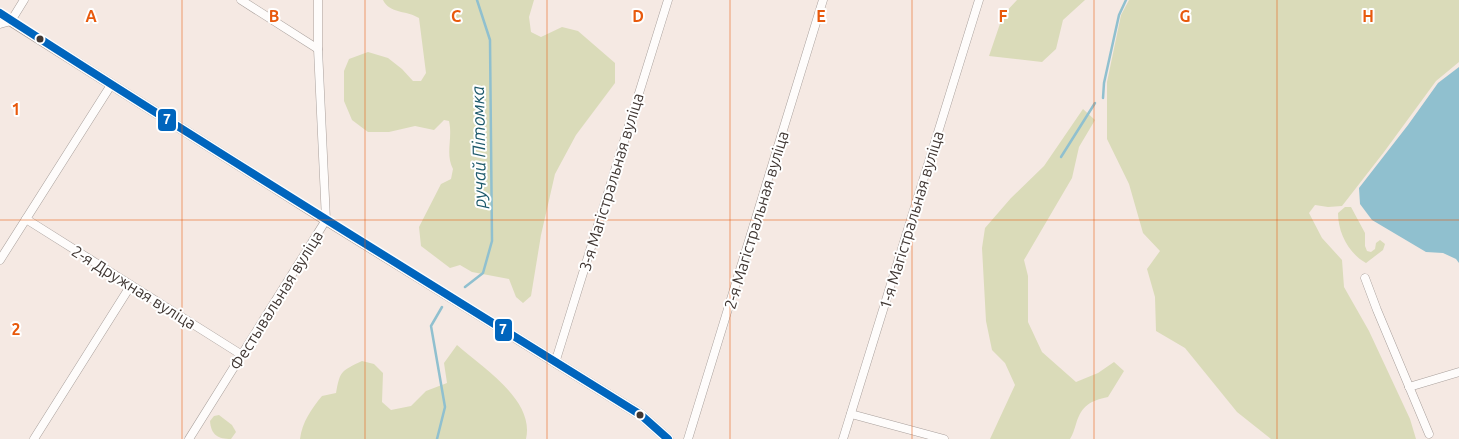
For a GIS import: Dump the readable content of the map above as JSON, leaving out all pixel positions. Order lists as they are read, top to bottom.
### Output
{
  "streets": {
    "street": [
      "3-я Магістральная вуліца",
      "2-я Магістральная вуліца",
      "1-я Магістральная вуліца",
      "2-я Дружная вуліца",
      "Фестывальная вуліца"
    ]
  },
  "crossings": [
    ["2-я Дружная вуліца", "Фестывальная вуліца"]
  ],
  "water": ["ручай Пітомка"],
  "lines": ["transit line 7"],
  "grid": {
    "columns": [
      "A",
      "B",
      "C",
      "D",
      "E",
      "F",
      "G",
      "H"
    ],
    "rows": ["1", "2"]
  }
}
